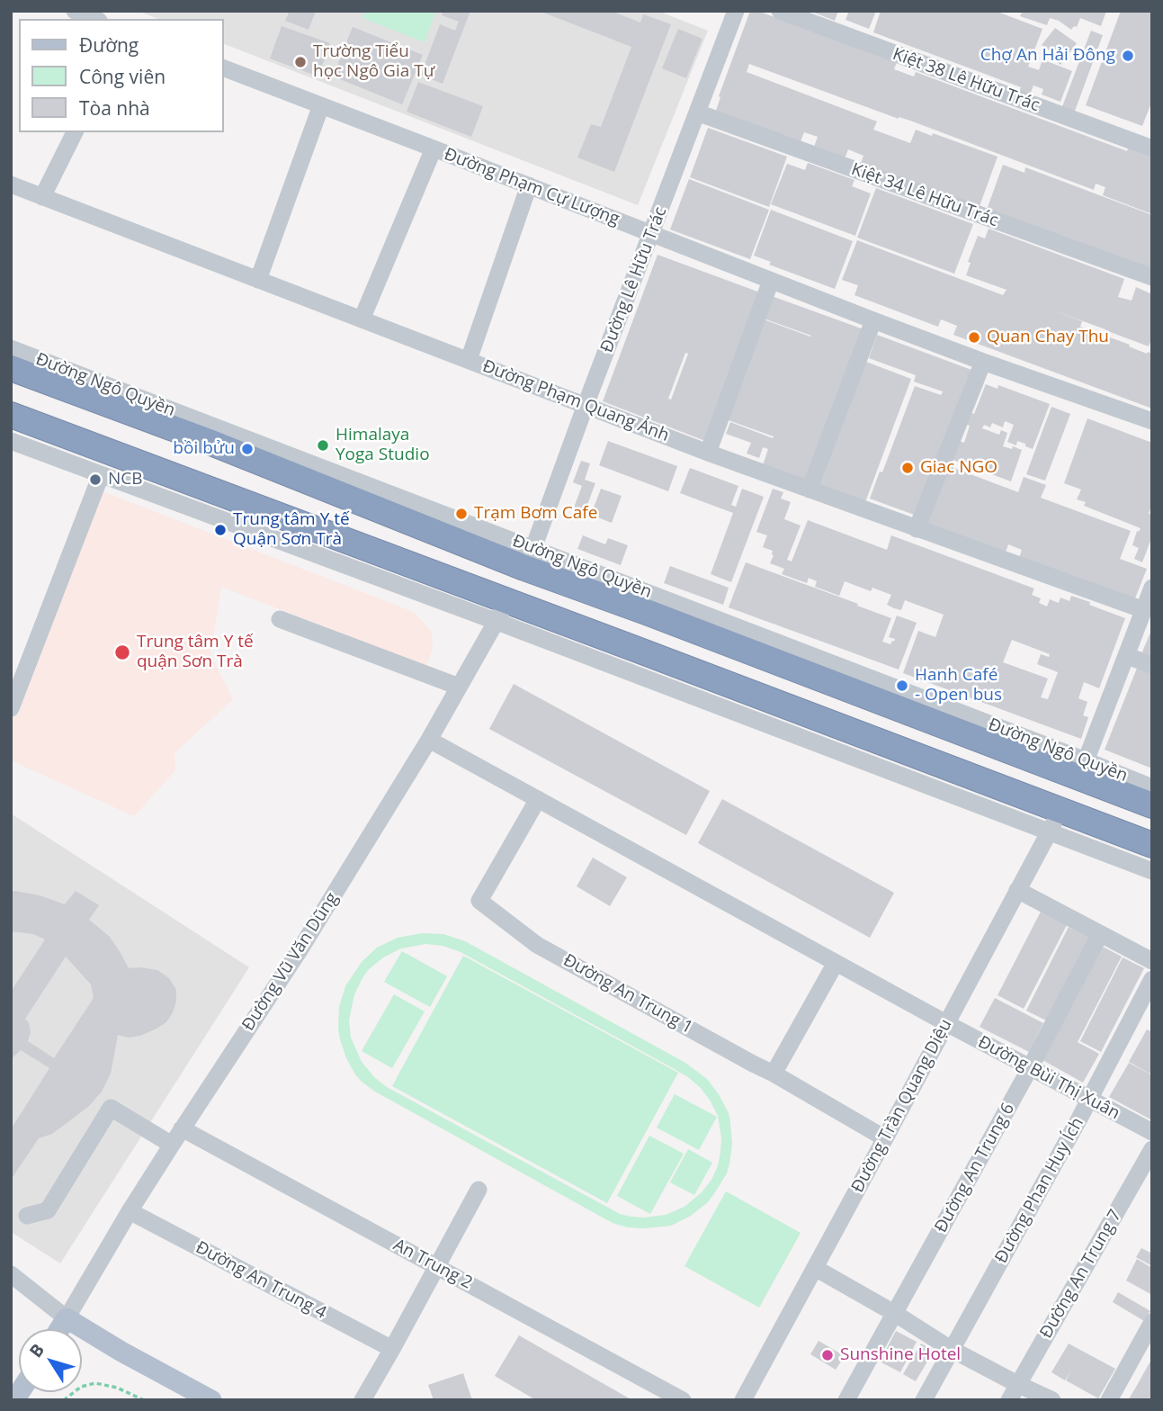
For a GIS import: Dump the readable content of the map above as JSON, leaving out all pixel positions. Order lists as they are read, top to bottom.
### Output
{
  "streets": {
    "highway": ["Đường Ngô Quyền"],
    "street": [
      "Kiệt 38 Lê Hữu Trác",
      "Đường Phạm Cự Lượng",
      "Kiệt 34 Lê Hữu Trác",
      "Đường Lê Hữu Trác",
      "Đường Phạm Quang Ảnh",
      "Đường Vũ Văn Dũng",
      "Đường An Trung 1",
      "Đường Bùi Thị Xuân",
      "Đường Trần Quang Diệu",
      "Đường An Trung 6",
      "Đường Phan Huy Ích",
      "An Trung 2",
      "Đường An Trung 7",
      "Đường An Trung 4"
    ]
  },
  "crossings": [
    ["Đường Phạm Cự Lượng", "Đường Lê Hữu Trác"],
    ["Đường Phạm Cự Lượng", "Đường Phạm Quang Ảnh"],
    ["Kiệt 34 Lê Hữu Trác", "Đường Lê Hữu Trác"],
    ["Đường Lê Hữu Trác", "Đường Ngô Quyền"],
    ["Đường Lê Hữu Trác", "Đường Phạm Quang Ảnh"],
    ["Đường Vũ Văn Dũng", "An Trung 2"],
    ["Đường Vũ Văn Dũng", "Đường An Trung 4"],
    ["Đường Bùi Thị Xuân", "Đường Trần Quang Diệu"],
    ["Đường Bùi Thị Xuân", "Đường An Trung 6"],
    ["Đường Bùi Thị Xuân", "Đường Phan Huy Ích"]
  ],
  "places": [
    "Chợ An Hải Đông",
    "Trường Tiểu học Ngô Gia Tự",
    "Quan Chay Thu",
    "Himalaya Yoga Studio",
    "bồi bửu",
    "Giac NGO",
    "NCB",
    "Trạm Bơm Cafe",
    "Trung tâm Y tế Quận Sơn Trà",
    "Trung tâm Y tế quận Sơn Trà",
    "Hanh Café - Open bus",
    "Sunshine Hotel"
  ],
  "legend": ["Đường", "Công viên", "Tòa nhà"],
  "north": "top left"
}
